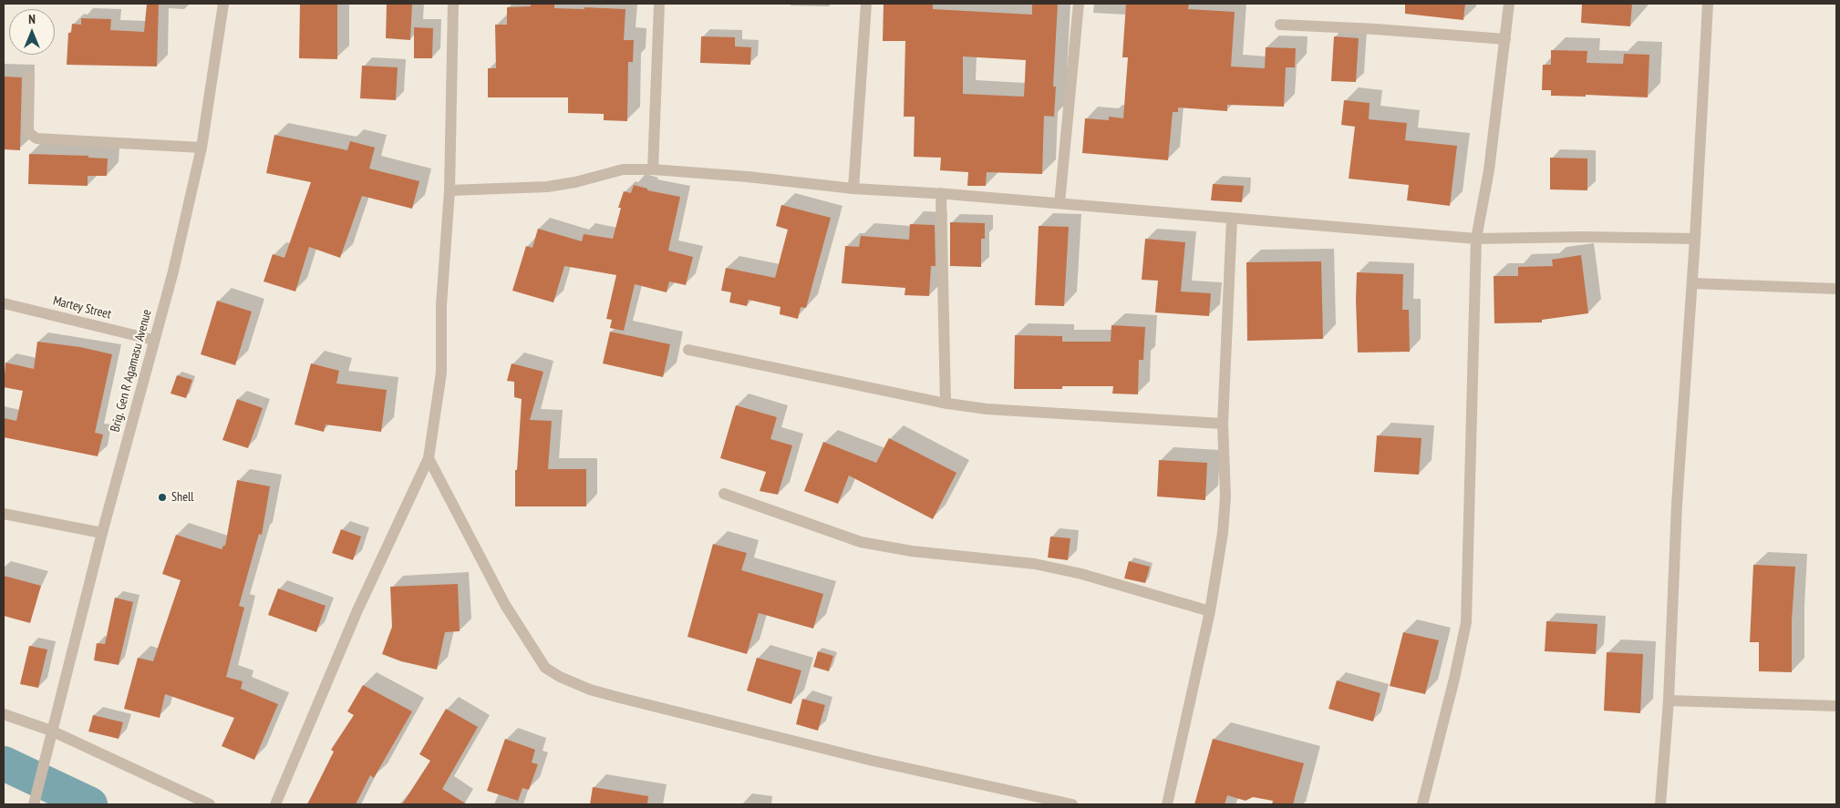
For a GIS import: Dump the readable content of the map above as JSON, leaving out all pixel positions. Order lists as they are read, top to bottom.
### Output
{
  "streets": {
    "street": ["Martey Street", "Brig. Gen R Agamasu Avenue"]
  },
  "crossings": [
    ["Martey Street", "Brig. Gen R Agamasu Avenue"]
  ],
  "places": ["Shell"],
  "north": "top"
}
